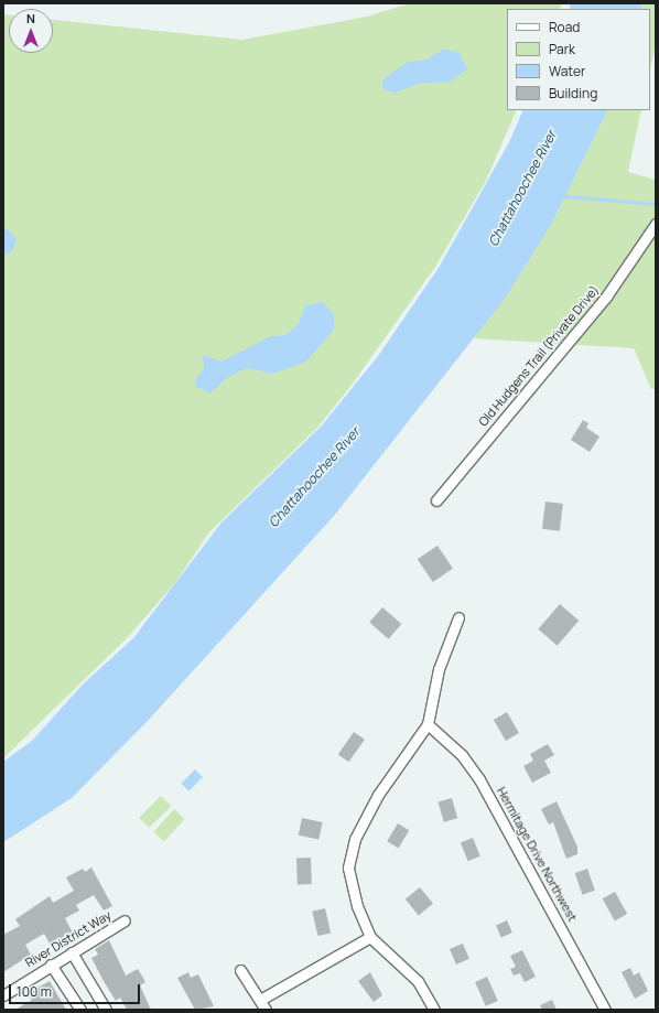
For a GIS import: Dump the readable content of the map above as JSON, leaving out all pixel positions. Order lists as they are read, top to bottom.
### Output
{
  "streets": {
    "street": ["Old Hudgens Trail (Private Drive)", "Hermitage Drive Northwest", "River District Way"]
  },
  "water": ["Chattahoochee River"],
  "legend": [
    "Road",
    "Park",
    "Water",
    "Building"
  ],
  "scale_bar": "100 m",
  "north": "top"
}
